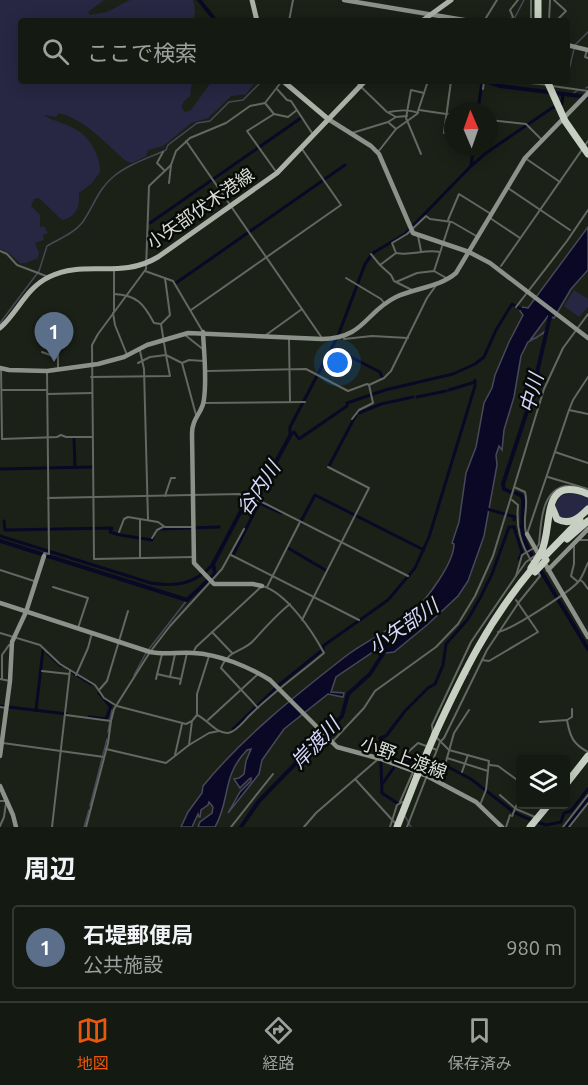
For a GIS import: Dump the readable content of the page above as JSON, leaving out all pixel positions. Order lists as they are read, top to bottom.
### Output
{
  "streets": {
    "main road": ["小矢部伏木港線"],
    "street": ["小野上渡線"]
  },
  "water": [
    "中川",
    "谷内川",
    "小矢部川",
    "岸渡川"
  ],
  "north": "top",
  "page": {
    "search": "ここで検索",
    "pins": "1",
    "heading": "周辺",
    "list": [
      {
        "mark": "1",
        "name": "石堤郵便局",
        "note": "公共施設",
        "value": "980 m"
      }
    ],
    "nav": ["地図", "経路", "保存済み"]
  }
}
